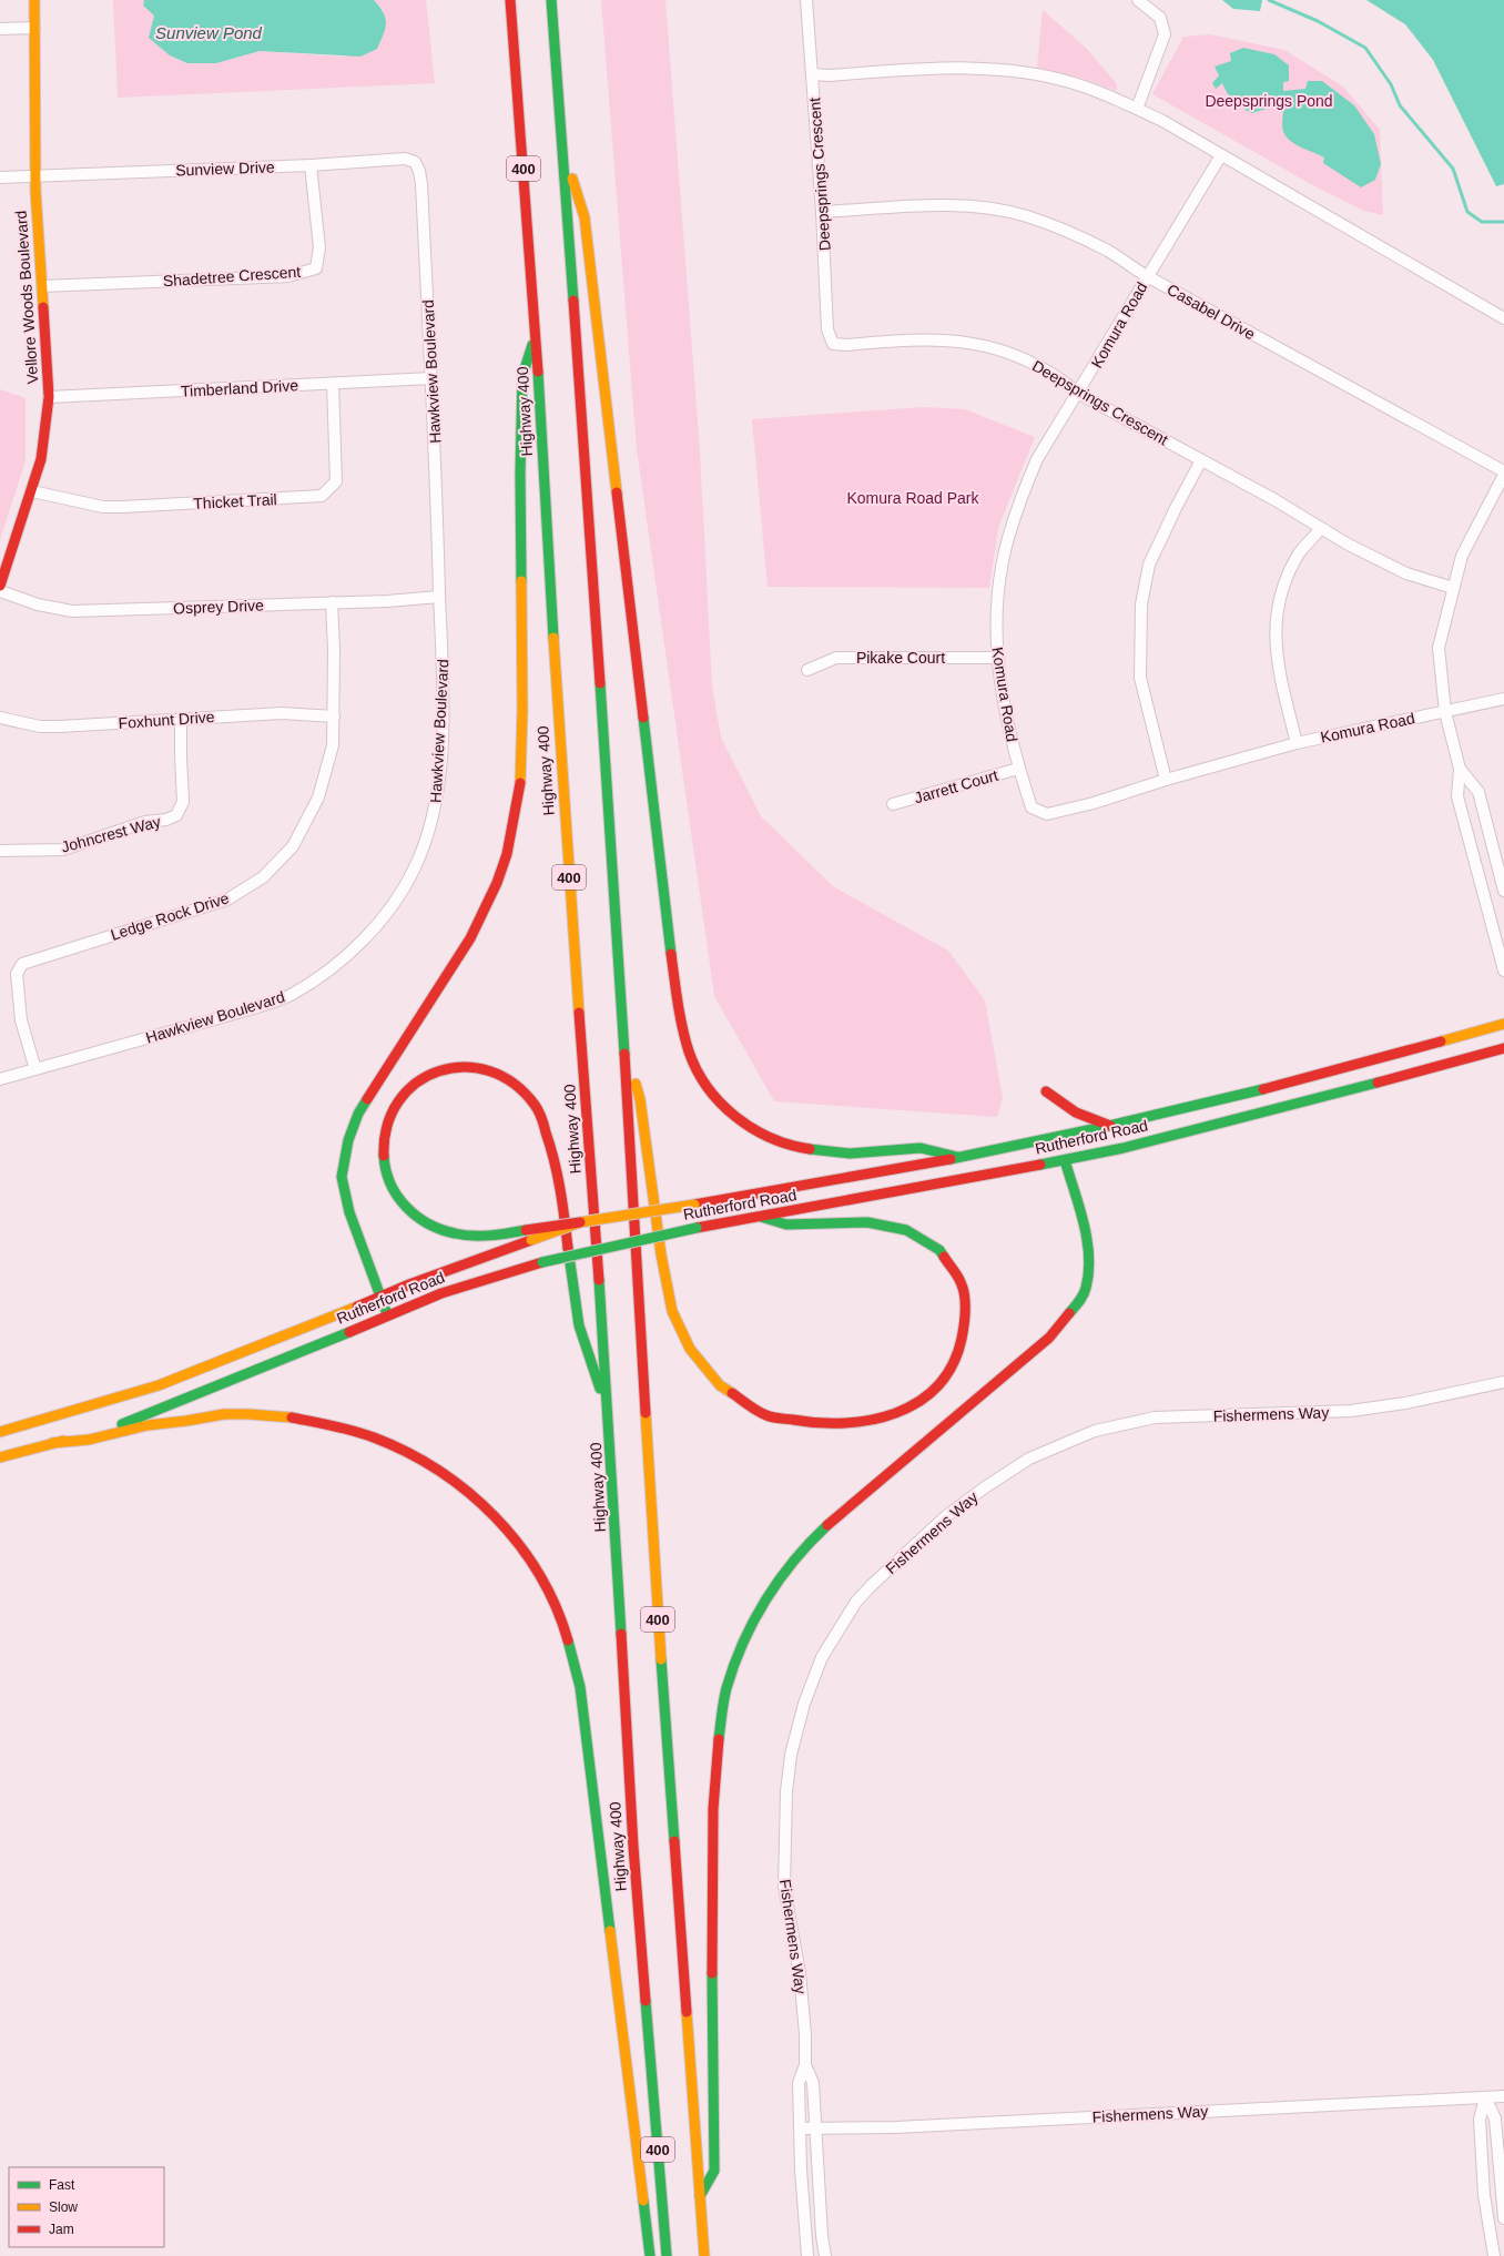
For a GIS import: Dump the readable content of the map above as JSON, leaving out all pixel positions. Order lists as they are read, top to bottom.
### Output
{
  "streets": {
    "main road": [
      "400",
      "Vellore Woods Boulevard",
      "Highway 400",
      "Rutherford Road"
    ],
    "street": [
      "Sunview Drive",
      "Deepsprings Crescent",
      "Shadetree Crescent",
      "Casabel Drive",
      "Komura Road",
      "Hawkview Boulevard",
      "Timberland Drive",
      "Thicket Trail",
      "Osprey Drive",
      "Pikake Court",
      "Foxhunt Drive",
      "Jarrett Court",
      "Johncrest Way",
      "Ledge Rock Drive",
      "Fishermens Way"
    ]
  },
  "crossings": [
    ["Sunview Drive", "Shadetree Crescent"],
    ["Sunview Drive", "Vellore Woods Boulevard"],
    ["Sunview Drive", "Hawkview Boulevard"],
    ["Deepsprings Crescent", "Casabel Drive"],
    ["Deepsprings Crescent", "Komura Road"],
    ["Shadetree Crescent", "Vellore Woods Boulevard"],
    ["Vellore Woods Boulevard", "Timberland Drive"],
    ["Vellore Woods Boulevard", "Thicket Trail"],
    ["Casabel Drive", "Komura Road"],
    ["Komura Road", "Pikake Court"],
    ["Komura Road", "Jarrett Court"],
    ["Hawkview Boulevard", "Timberland Drive"],
    ["Hawkview Boulevard", "Osprey Drive"],
    ["Hawkview Boulevard", "Ledge Rock Drive"],
    ["Timberland Drive", "Thicket Trail"],
    ["Osprey Drive", "Ledge Rock Drive"],
    ["Foxhunt Drive", "Johncrest Way"],
    ["Foxhunt Drive", "Ledge Rock Drive"]
  ],
  "water": ["Sunview Pond"],
  "parks": ["Deepsprings Pond", "Komura Road Park"],
  "legend": ["Fast", "Slow", "Jam"]
}
